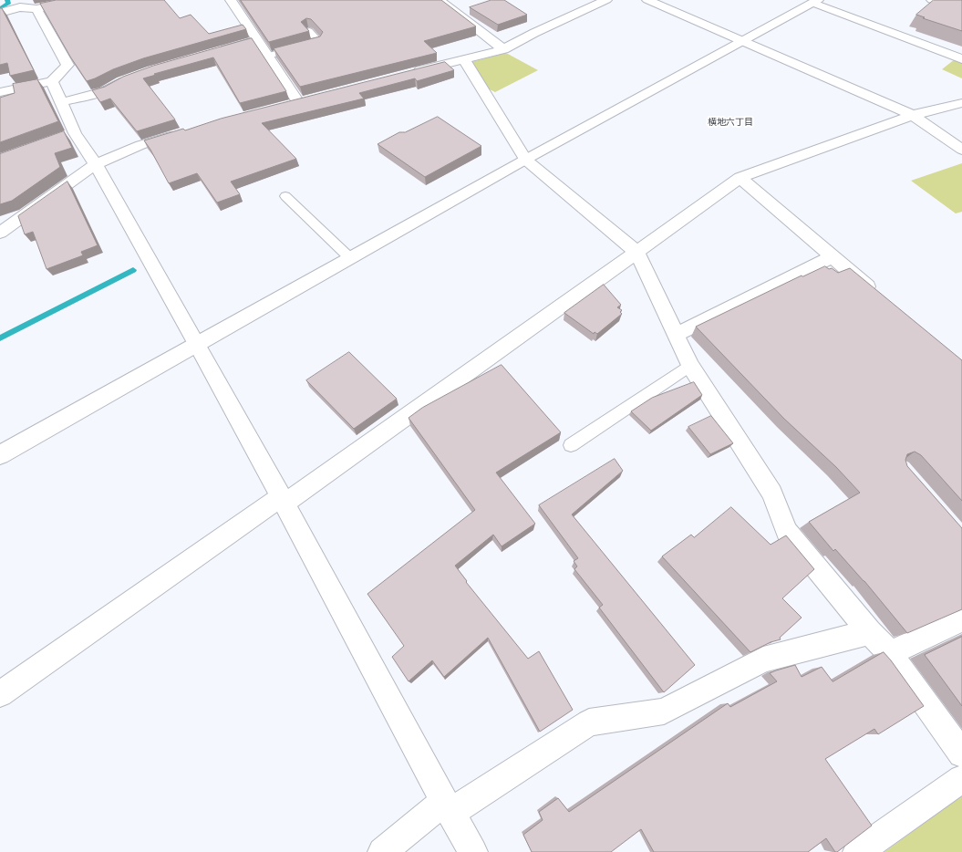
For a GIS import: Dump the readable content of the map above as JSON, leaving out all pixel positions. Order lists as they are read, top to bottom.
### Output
{
  "districts": ["横地六丁目"]
}
